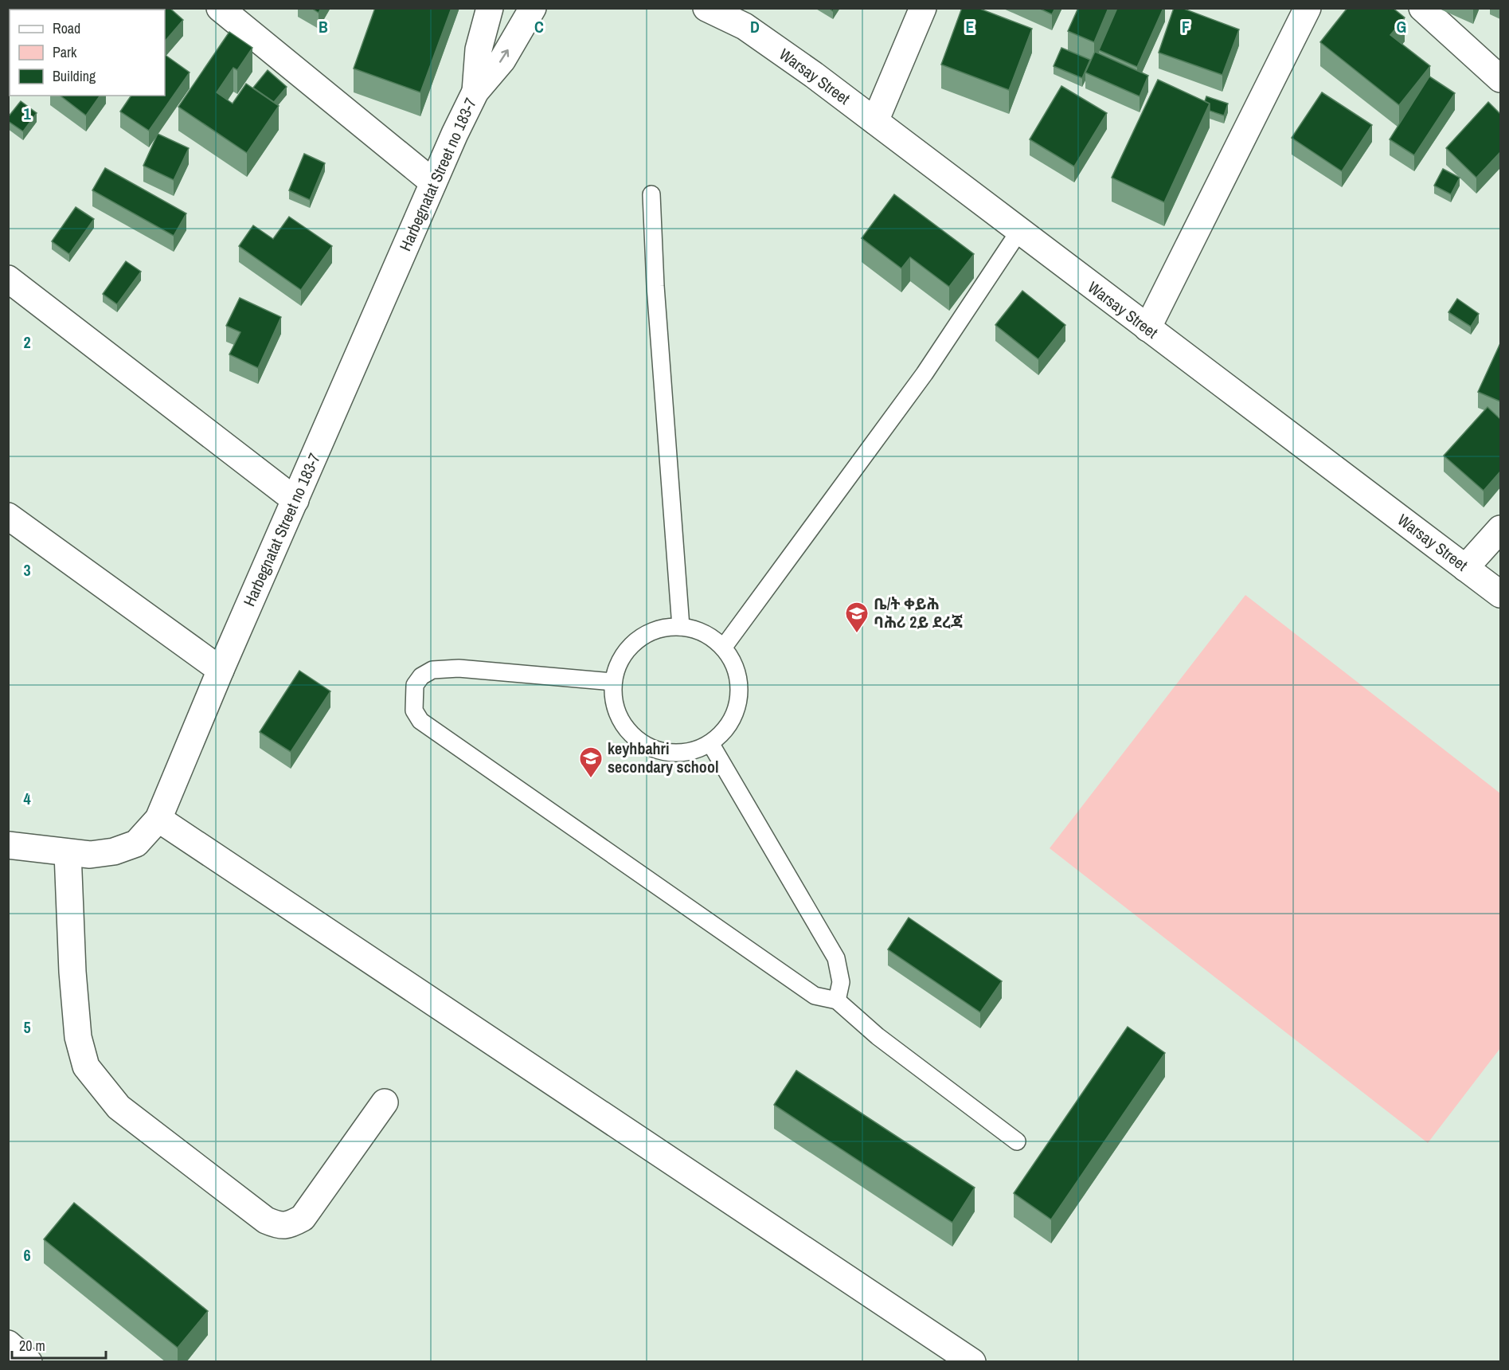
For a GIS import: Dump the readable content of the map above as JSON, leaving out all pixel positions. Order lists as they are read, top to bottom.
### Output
{
  "streets": {
    "street": ["Warsay Street", "Harbegnatat Street no 183-7"]
  },
  "places": {
    "school or university": ["ቤ/ት ቀይሕ ባሕሪ 2ይ ደረጃ", "keyhbahri secondary school"]
  },
  "legend": ["Road", "Park", "Building"],
  "scale_bar": "20 m",
  "grid": {
    "columns": [
      "B",
      "C",
      "D",
      "E",
      "F",
      "G"
    ],
    "rows": [
      "1",
      "2",
      "3",
      "4",
      "5",
      "6"
    ]
  }
}
